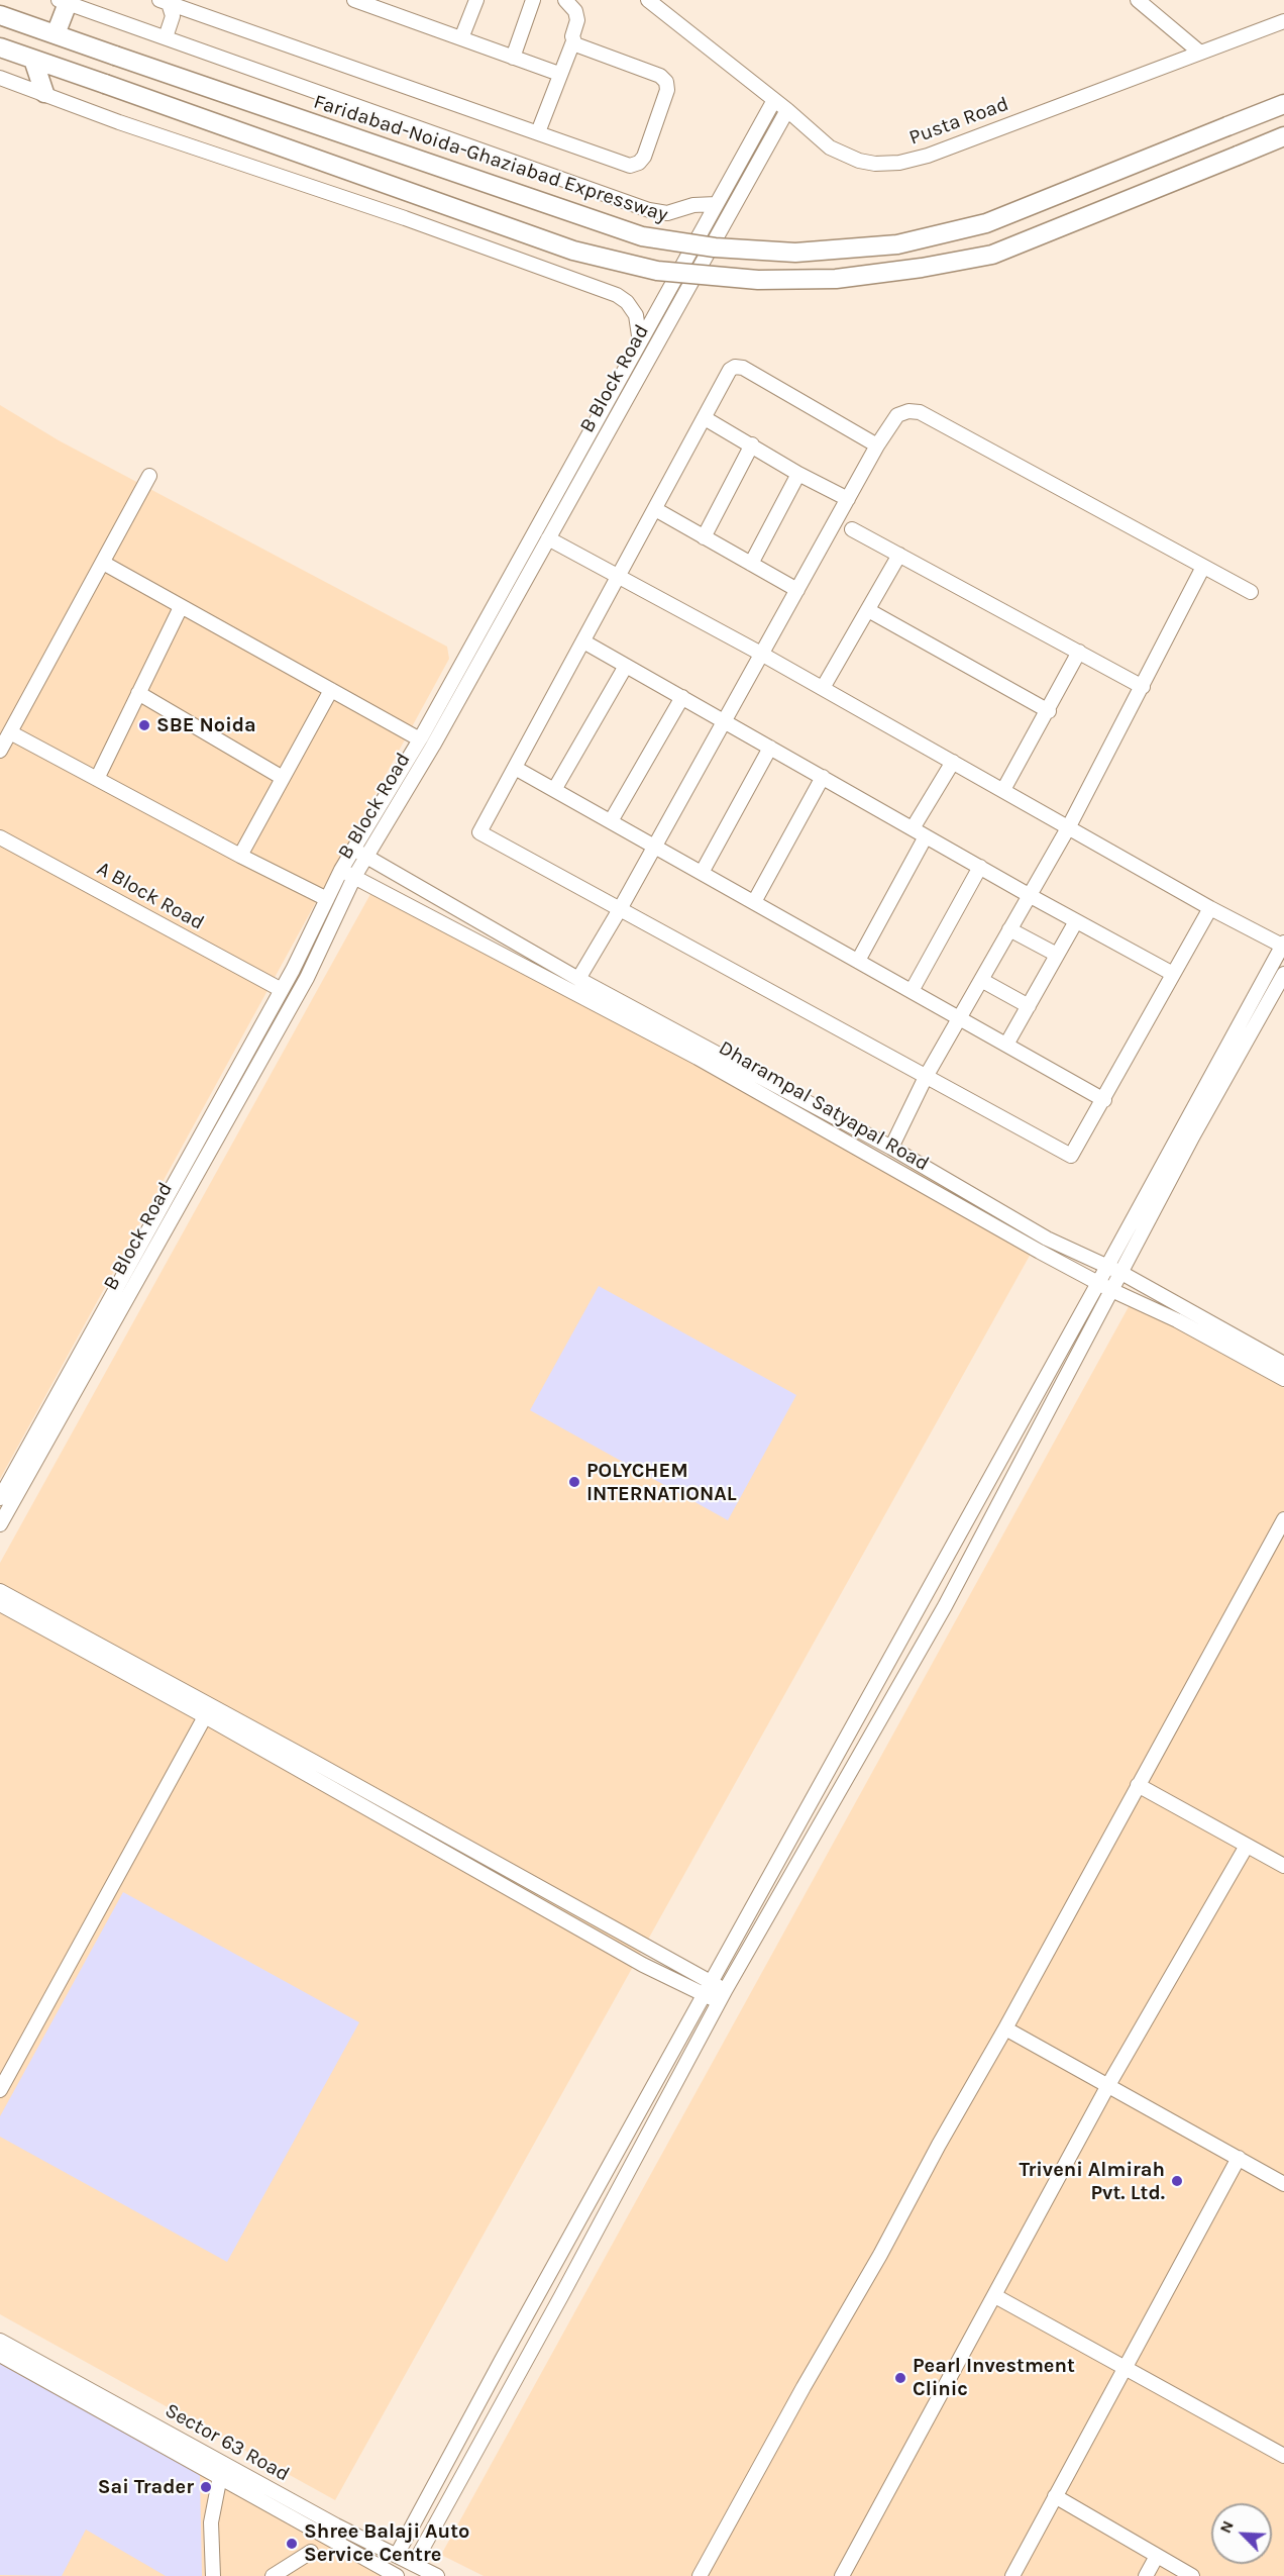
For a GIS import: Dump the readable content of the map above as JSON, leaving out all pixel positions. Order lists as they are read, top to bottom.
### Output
{
  "streets": {
    "main road": ["Faridabad-Noida-Ghaziabad Expressway"],
    "street": [
      "Pusta Road",
      "B Block Road",
      "A Block Road",
      "Dharampal Satyapal Road",
      "Sector 63 Road"
    ]
  },
  "crossings": [
    ["Pusta Road", "B Block Road"],
    ["B Block Road", "A Block Road"],
    ["B Block Road", "Dharampal Satyapal Road"]
  ],
  "places": [
    "SBE Noida",
    "POLYCHEM INTERNATIONAL",
    "Triveni Almirah Pvt. Ltd.",
    "Pearl Investment Clinic",
    "Sai Trader",
    "Shree Balaji Auto Service Centre"
  ],
  "north": "top left"
}
